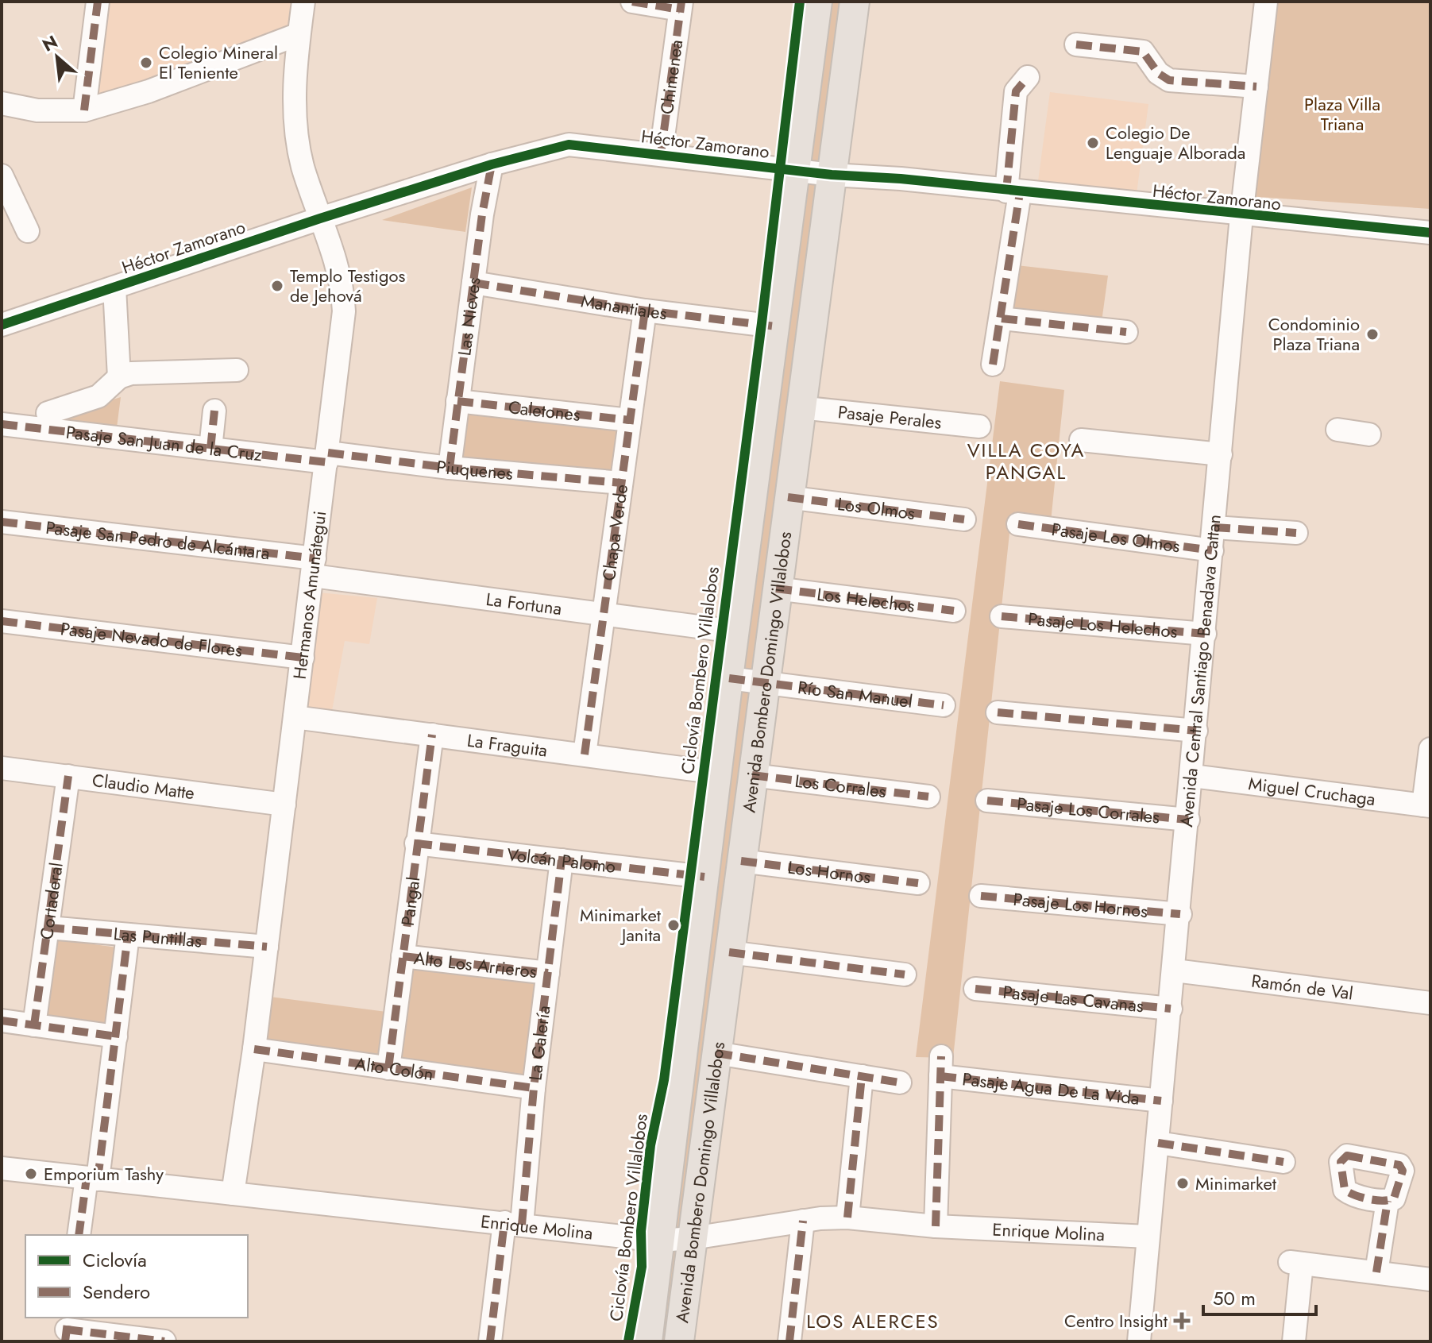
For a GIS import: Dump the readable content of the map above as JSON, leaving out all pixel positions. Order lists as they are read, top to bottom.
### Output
{
  "streets": {
    "main road": ["Avenida Bombero Domingo Villalobos"],
    "street": [
      "Chimenea",
      "Héctor Zamorano",
      "Manantiales",
      "Las Nieves",
      "Caletones",
      "Pasaje Perales",
      "Pasaje San Juan de la Cruz",
      "Piuquenes",
      "Los Olmos",
      "Chapa Verde",
      "Pasaje Los Olmos",
      "Pasaje San Pedro de Alcántara",
      "Hermanos Amunátegui",
      "Los Helechos",
      "La Fortuna",
      "Pasaje Los Helechos",
      "Pasaje Nevado de Flores",
      "Avenida Central Santiago Benadava Cattan",
      "Río San Manuel",
      "La Fraguita",
      "Claudio Matte",
      "Los Corrales",
      "Miguel Cruchaga",
      "Pasaje Los Corrales",
      "Volcán Palomo",
      "Los Hornos",
      "Cortaderal",
      "Pangal",
      "Pasaje Los Hornos",
      "Las Puntillas",
      "Alto Los Arrieros",
      "Ramón de Val",
      "Pasaje Las Cavanas",
      "La Galería",
      "Alto Colón",
      "Pasaje Agua De La Vida",
      "Enrique Molina"
    ],
    "cycle path": ["Ciclovía Bombero Villalobos"]
  },
  "crossings": [
    ["Chimenea", "Héctor Zamorano"],
    ["Héctor Zamorano", "Las Nieves"],
    ["Héctor Zamorano", "Hermanos Amunátegui"],
    ["Héctor Zamorano", "Avenida Bombero Domingo Villalobos"],
    ["Héctor Zamorano", "Avenida Central Santiago Benadava Cattan"],
    ["Manantiales", "Las Nieves"],
    ["Manantiales", "Chapa Verde"],
    ["Manantiales", "Avenida Bombero Domingo Villalobos"],
    ["Las Nieves", "Caletones"],
    ["Las Nieves", "Piuquenes"],
    ["Caletones", "Chapa Verde"],
    ["Pasaje Perales", "Avenida Bombero Domingo Villalobos"],
    ["Pasaje San Juan de la Cruz", "Piuquenes"],
    ["Pasaje San Juan de la Cruz", "Hermanos Amunátegui"],
    ["Piuquenes", "Chapa Verde"],
    ["Piuquenes", "Hermanos Amunátegui"],
    ["Los Olmos", "Avenida Bombero Domingo Villalobos"],
    ["Chapa Verde", "La Fortuna"],
    ["Chapa Verde", "La Fraguita"],
    ["Pasaje Los Olmos", "Avenida Central Santiago Benadava Cattan"],
    ["Pasaje San Pedro de Alcántara", "Hermanos Amunátegui"],
    ["Pasaje San Pedro de Alcántara", "La Fortuna"],
    ["Hermanos Amunátegui", "La Fortuna"],
    ["Hermanos Amunátegui", "Pasaje Nevado de Flores"],
    ["Hermanos Amunátegui", "La Fraguita"],
    ["Hermanos Amunátegui", "Claudio Matte"],
    ["Hermanos Amunátegui", "Las Puntillas"],
    ["Hermanos Amunátegui", "Alto Colón"],
    ["Hermanos Amunátegui", "Enrique Molina"],
    ["Los Helechos", "Avenida Bombero Domingo Villalobos"],
    ["La Fortuna", "Avenida Bombero Domingo Villalobos"],
    ["Pasaje Los Helechos", "Avenida Central Santiago Benadava Cattan"],
    ["Avenida Bombero Domingo Villalobos", "Río San Manuel"],
    ["Avenida Bombero Domingo Villalobos", "La Fraguita"],
    ["Avenida Bombero Domingo Villalobos", "Los Corrales"],
    ["Avenida Bombero Domingo Villalobos", "Volcán Palomo"],
    ["Avenida Bombero Domingo Villalobos", "Los Hornos"],
    ["Avenida Bombero Domingo Villalobos", "Enrique Molina"],
    ["Avenida Central Santiago Benadava Cattan", "Miguel Cruchaga"],
    ["Avenida Central Santiago Benadava Cattan", "Pasaje Los Corrales"],
    ["Avenida Central Santiago Benadava Cattan", "Pasaje Los Hornos"],
    ["Avenida Central Santiago Benadava Cattan", "Ramón de Val"],
    ["Avenida Central Santiago Benadava Cattan", "Pasaje Las Cavanas"],
    ["Avenida Central Santiago Benadava Cattan", "Pasaje Agua De La Vida"],
    ["Avenida Central Santiago Benadava Cattan", "Enrique Molina"],
    ["La Fraguita", "Pangal"],
    ["Claudio Matte", "Cortaderal"],
    ["Volcán Palomo", "Pangal"],
    ["Volcán Palomo", "La Galería"],
    ["Cortaderal", "Las Puntillas"],
    ["Pangal", "Alto Los Arrieros"],
    ["Pangal", "Alto Colón"],
    ["Alto Los Arrieros", "La Galería"],
    ["La Galería", "Alto Colón"],
    ["La Galería", "Enrique Molina"],
    ["Pasaje Agua De La Vida", "Enrique Molina"]
  ],
  "districts": ["VILLA COYA PANGAL", "LOS ALERCES"],
  "parks": ["Plaza Villa Triana"],
  "places": {
    "other": [
      "Colegio Mineral El Teniente",
      "Colegio De Lenguaje Alborada",
      "Templo Testigos de Jehová",
      "Condominio Plaza Triana",
      "Minimarket Janita",
      "Emporium Tashy",
      "Minimarket"
    ],
    "health": ["Centro Insight"]
  },
  "legend": ["Ciclovía", "Sendero"],
  "scale_bar": "50 m",
  "north": "top left"
}
